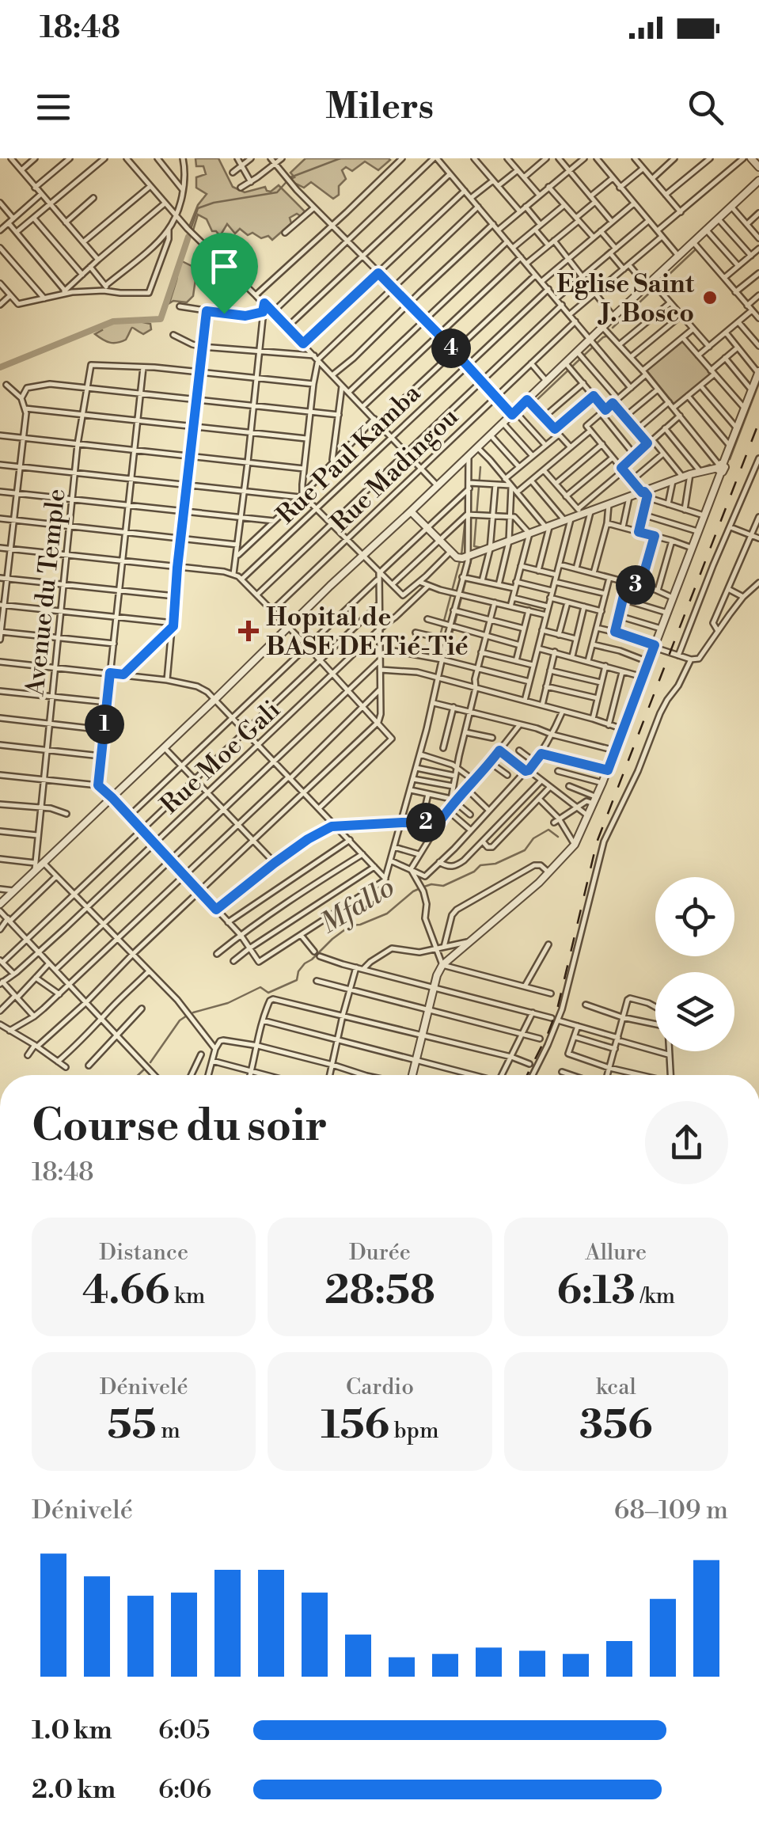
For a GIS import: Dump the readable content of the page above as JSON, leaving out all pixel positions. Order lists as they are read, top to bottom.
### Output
{
  "streets": {
    "street": [
      "Rue Paul Kamba",
      "Rue Madingou",
      "Avenue du Temple",
      "Rue Moe Gali"
    ]
  },
  "water": ["Mfallo"],
  "places": {
    "other": ["Eglise Saint J. Bosco"],
    "health": ["Hopital de BASE DE Tié-Tié"]
  },
  "page": {
    "status": "18:48",
    "header": "Milers",
    "pins": [
      "4",
      "3",
      "1",
      "2"
    ],
    "heading": ["Course du soir", "18:48"],
    "stats": [
      ["Distance", "4.66 km"],
      ["Durée", "28:58"],
      ["Allure", "6:13 /km"],
      ["Dénivelé", "55 m"],
      ["Cardio", "156 bpm"],
      ["kcal", "356"]
    ],
    "chart": ["Dénivelé", "68–109 m"],
    "list": [
      {
        "name": "1.0 km",
        "note": "6:05"
      },
      {
        "name": "2.0 km",
        "note": "6:06"
      }
    ]
  }
}
